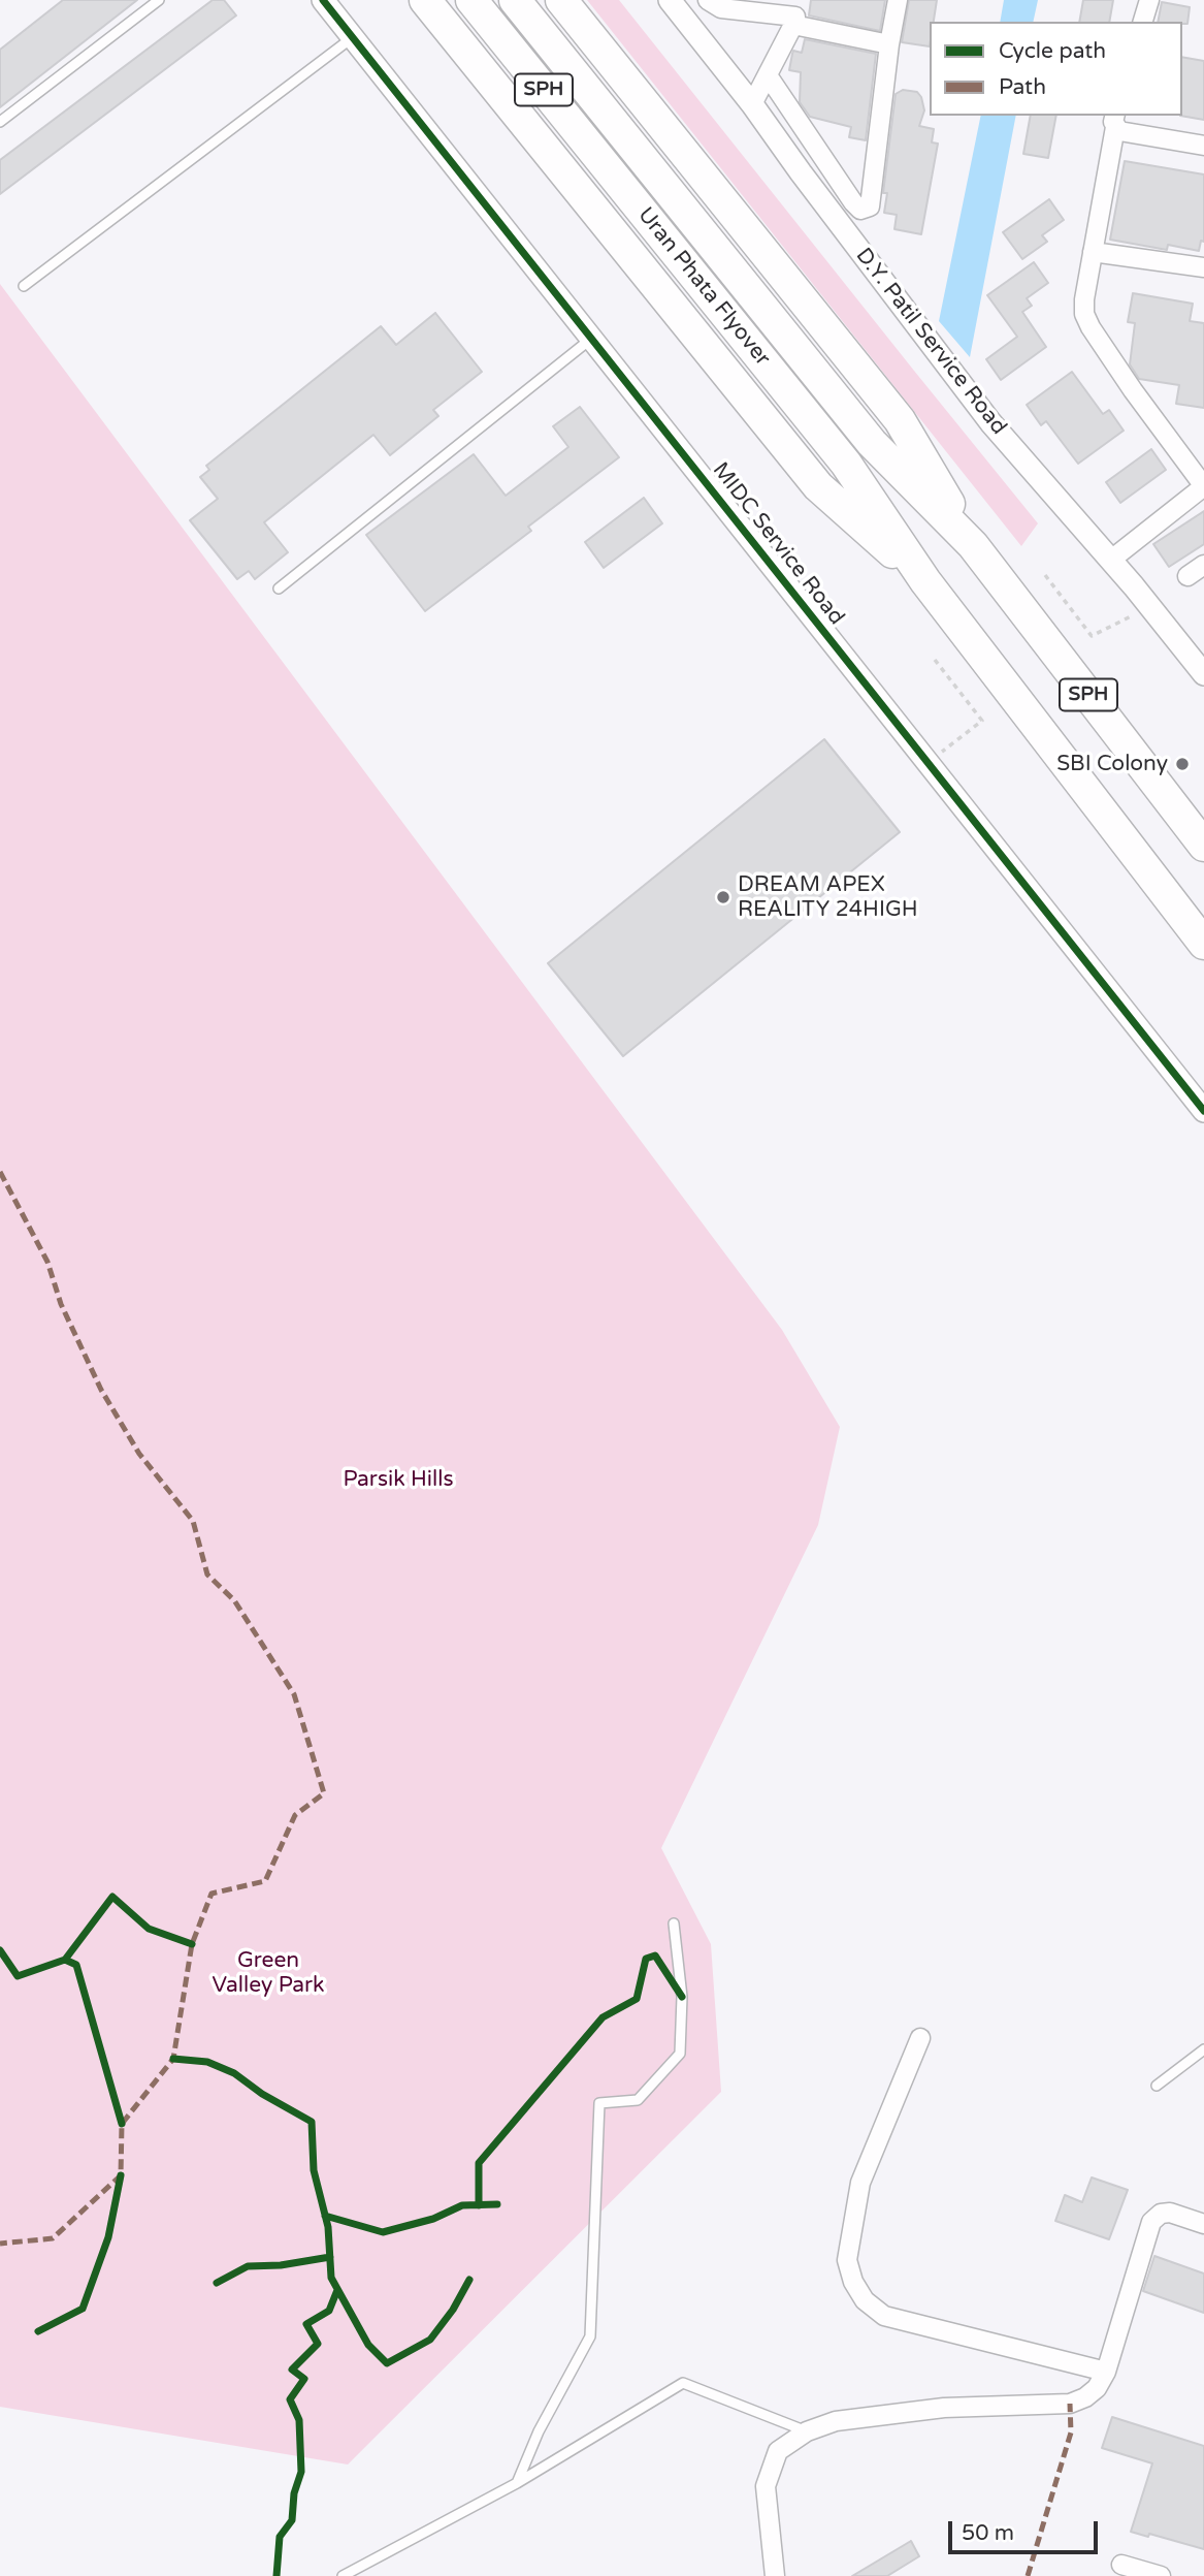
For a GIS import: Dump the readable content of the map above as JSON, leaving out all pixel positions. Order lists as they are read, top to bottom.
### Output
{
  "streets": {
    "highway": ["SPH", "Uran Phata Flyover"],
    "street": ["D.Y. Patil Service Road", "MIDC Service Road"]
  },
  "crossings": [
    ["SPH", "Uran Phata Flyover"]
  ],
  "parks": ["Parsik Hills", "Green Valley Park"],
  "places": ["SBI Colony", "DREAM APEX REALITY 24HIGH"],
  "legend": ["Cycle path", "Path"],
  "scale_bar": "50 m"
}
